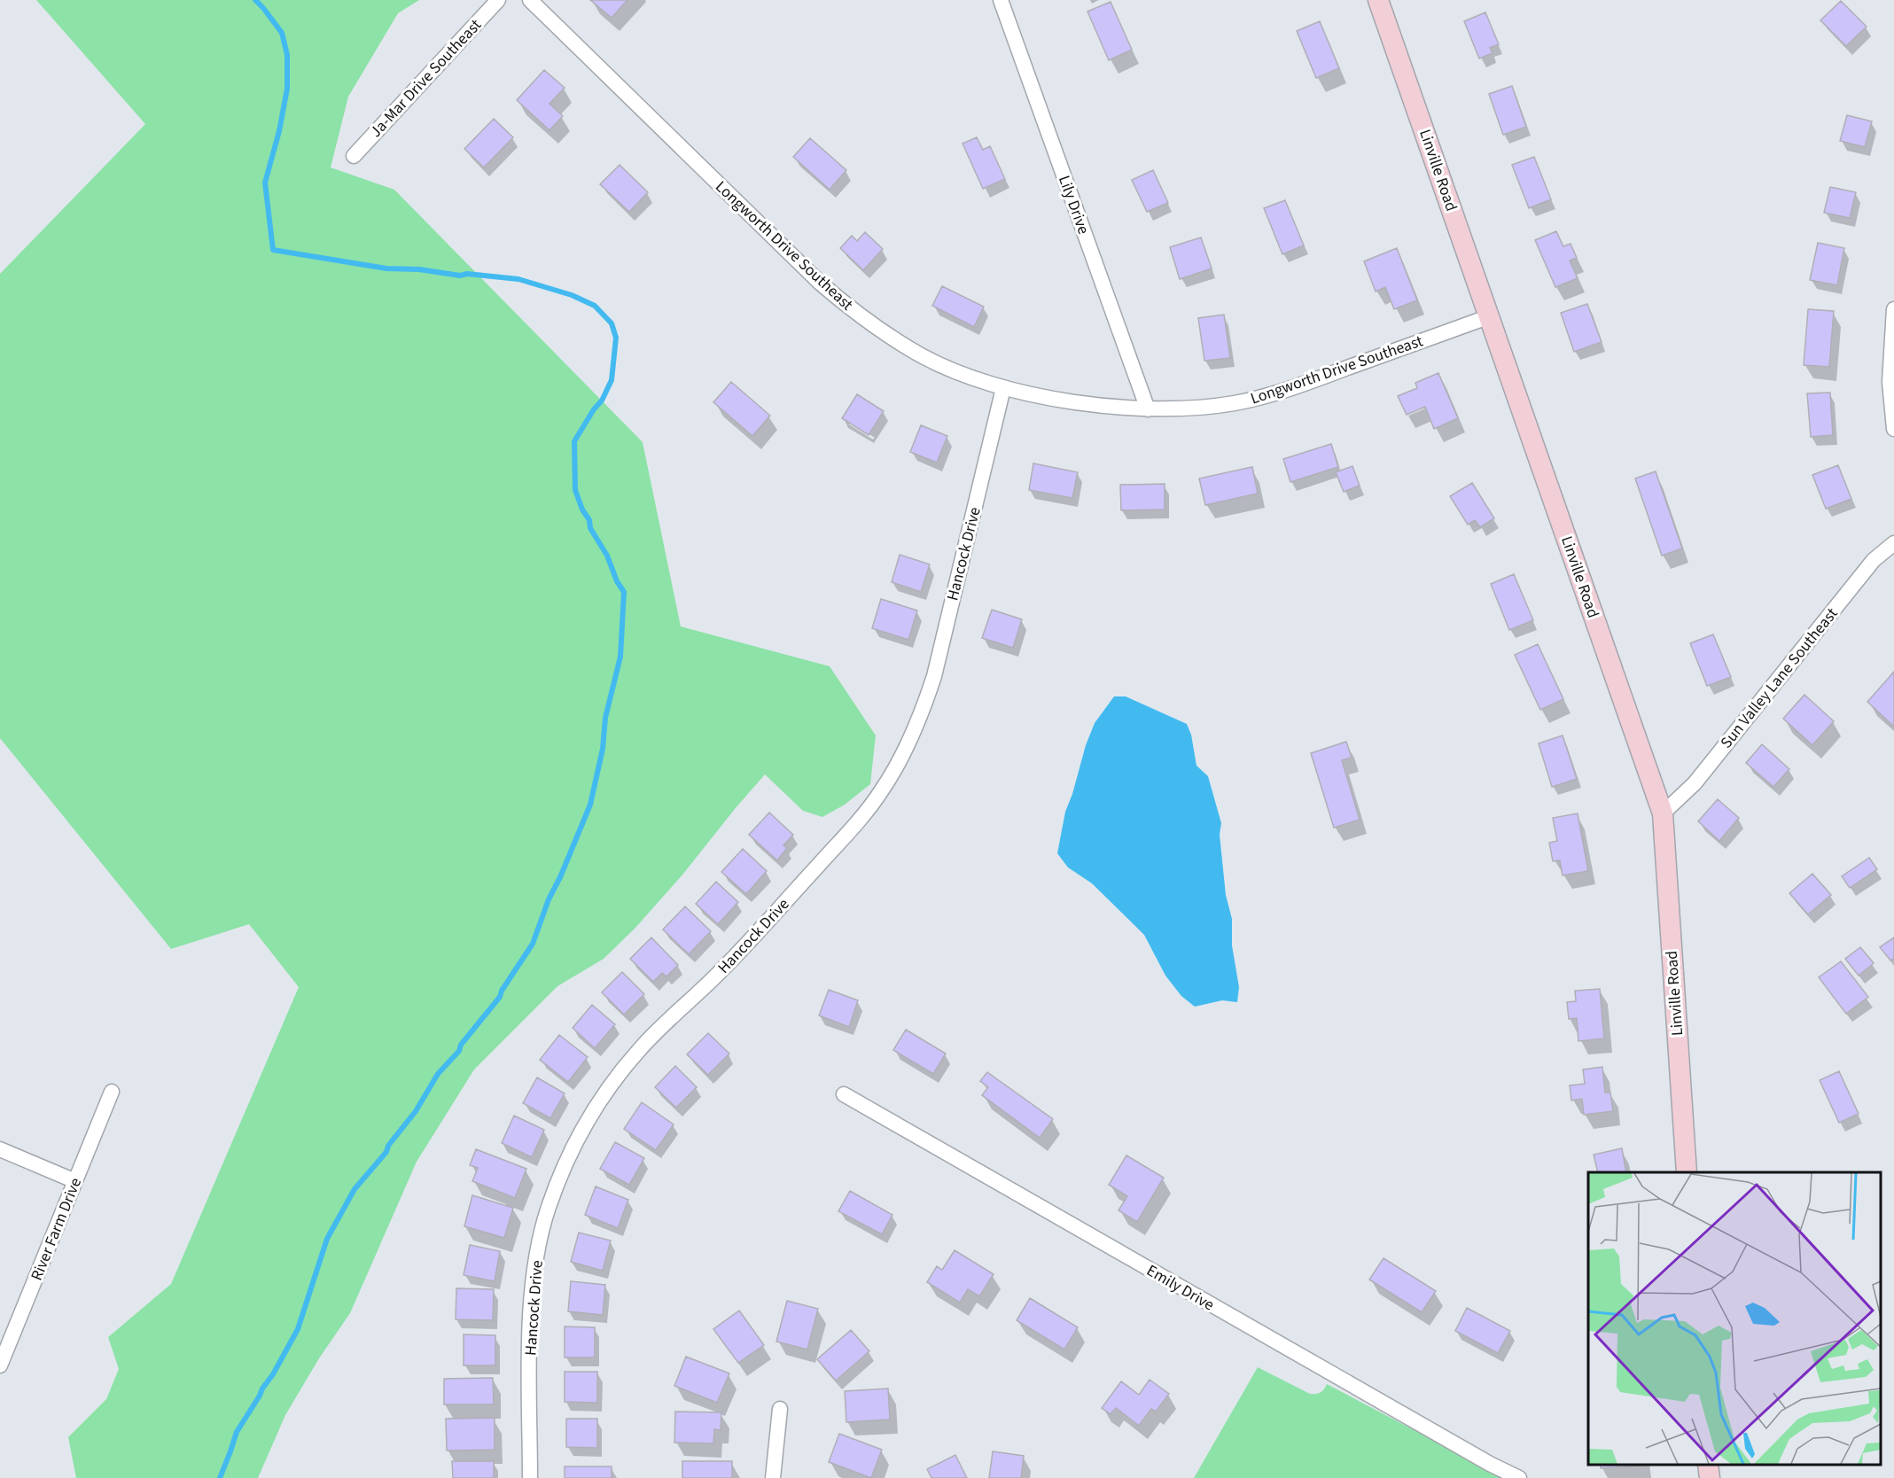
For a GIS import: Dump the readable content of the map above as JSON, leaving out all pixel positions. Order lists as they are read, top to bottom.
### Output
{
  "streets": {
    "main road": ["Linville Road"],
    "street": [
      "Ja-Mar Drive Southeast",
      "Lily Drive",
      "Longworth Drive Southeast",
      "Hancock Drive",
      "Sun Valley Lane Southeast",
      "River Farm Drive",
      "Emily Drive"
    ]
  },
  "crossings": [
    ["Linville Road", "Longworth Drive Southeast"],
    ["Linville Road", "Sun Valley Lane Southeast"],
    ["Lily Drive", "Longworth Drive Southeast"],
    ["Longworth Drive Southeast", "Hancock Drive"]
  ]
}
